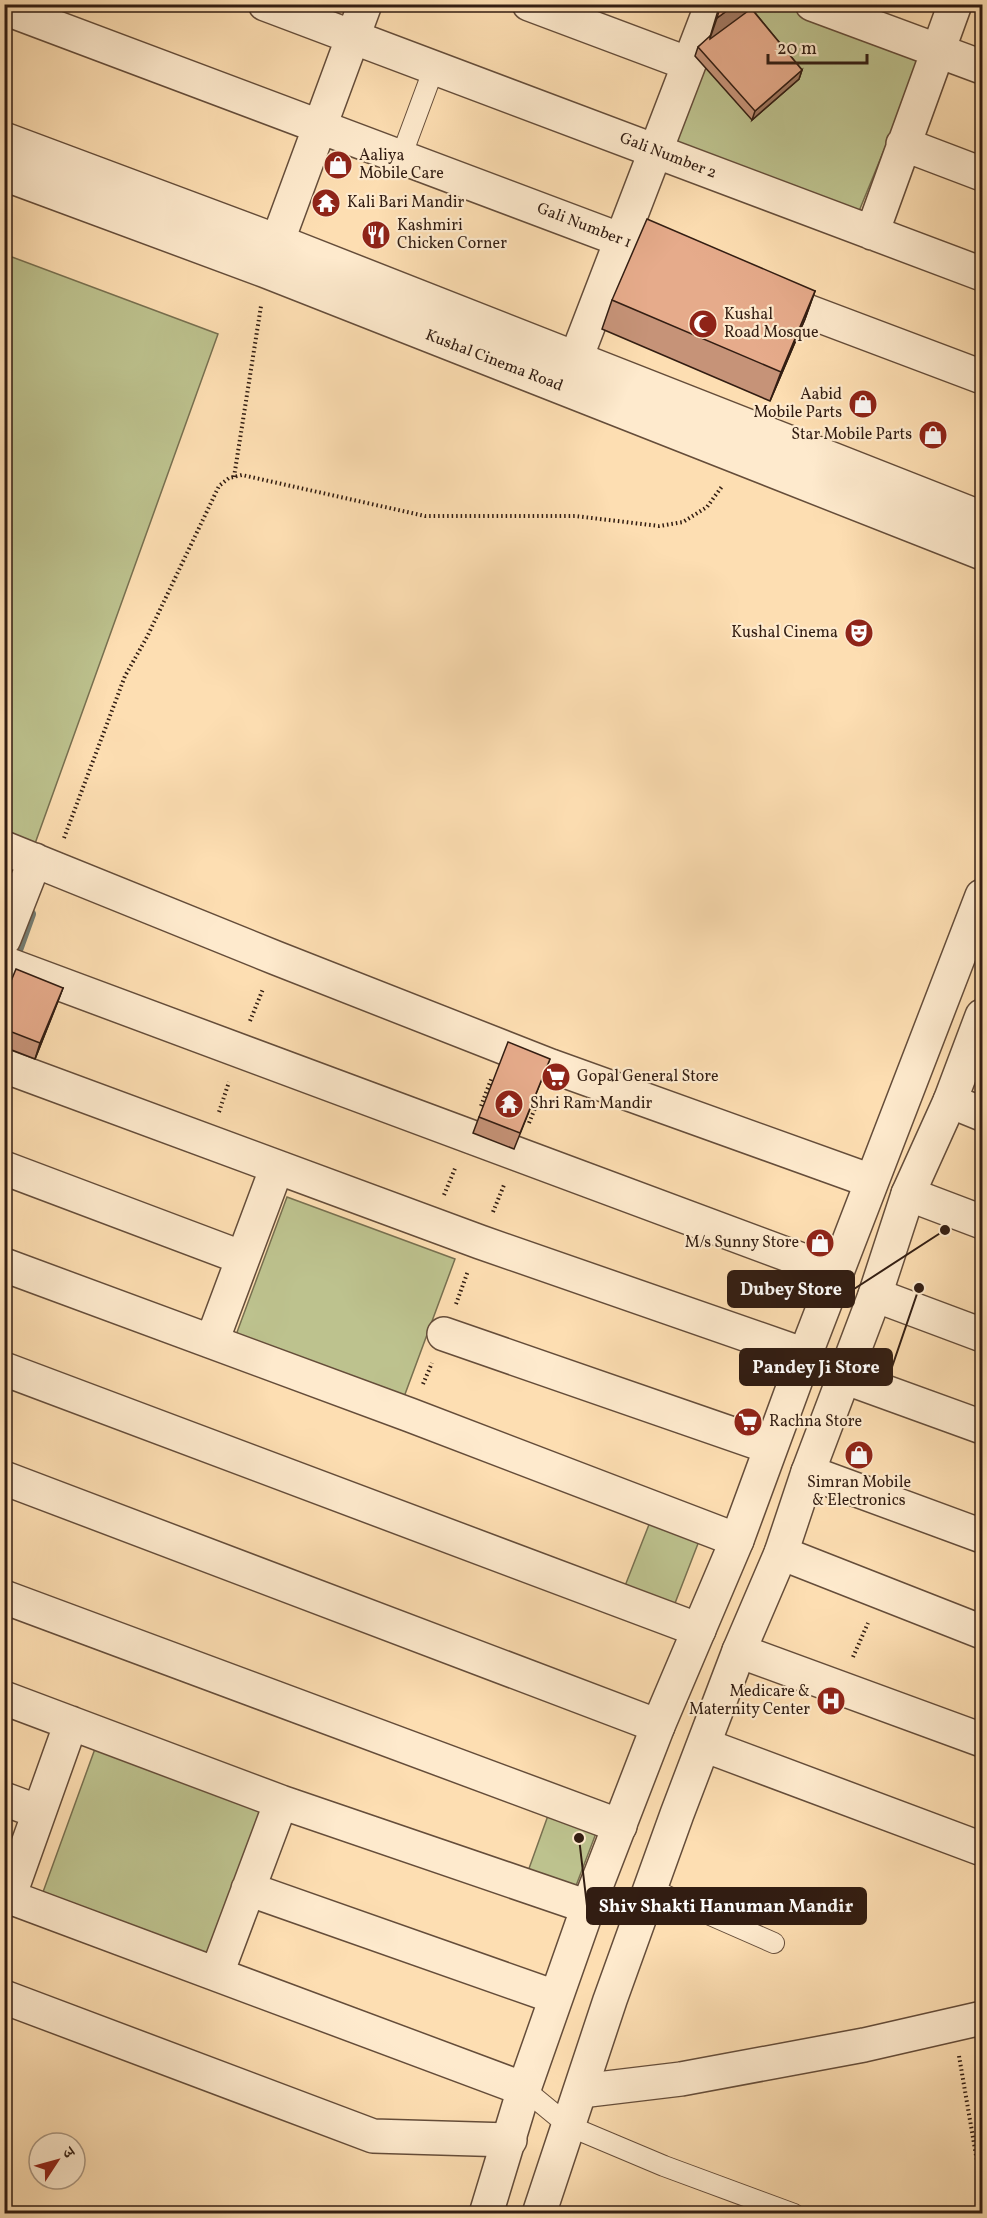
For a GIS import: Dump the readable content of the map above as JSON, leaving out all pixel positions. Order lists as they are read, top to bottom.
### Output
{
  "streets": {
    "street": ["Gali Number 2", "Gali Number 1", "Kushal Cinema Road"]
  },
  "places": {
    "shop": [
      "Aaliya Mobile Care",
      "Aabid Mobile Parts",
      "Star Mobile Parts",
      "M/s Sunny Store",
      "Simran Mobile & Electronics"
    ],
    "temple": ["Kali Bari Mandir", "Shri Ram Mandir"],
    "restaurant": ["Kashmiri Chicken Corner"],
    "mosque": ["Kushal Road Mosque"],
    "theatre": ["Kushal Cinema"],
    "supermarket": ["Gopal General Store", "Rachna Store"],
    "other": ["Dubey Store", "Pandey Ji Store", "Shiv Shakti Hanuman Mandir"],
    "hospital": ["Medicare & Maternity Center"]
  },
  "scale_bar": "20 m",
  "north": "top right"
}
